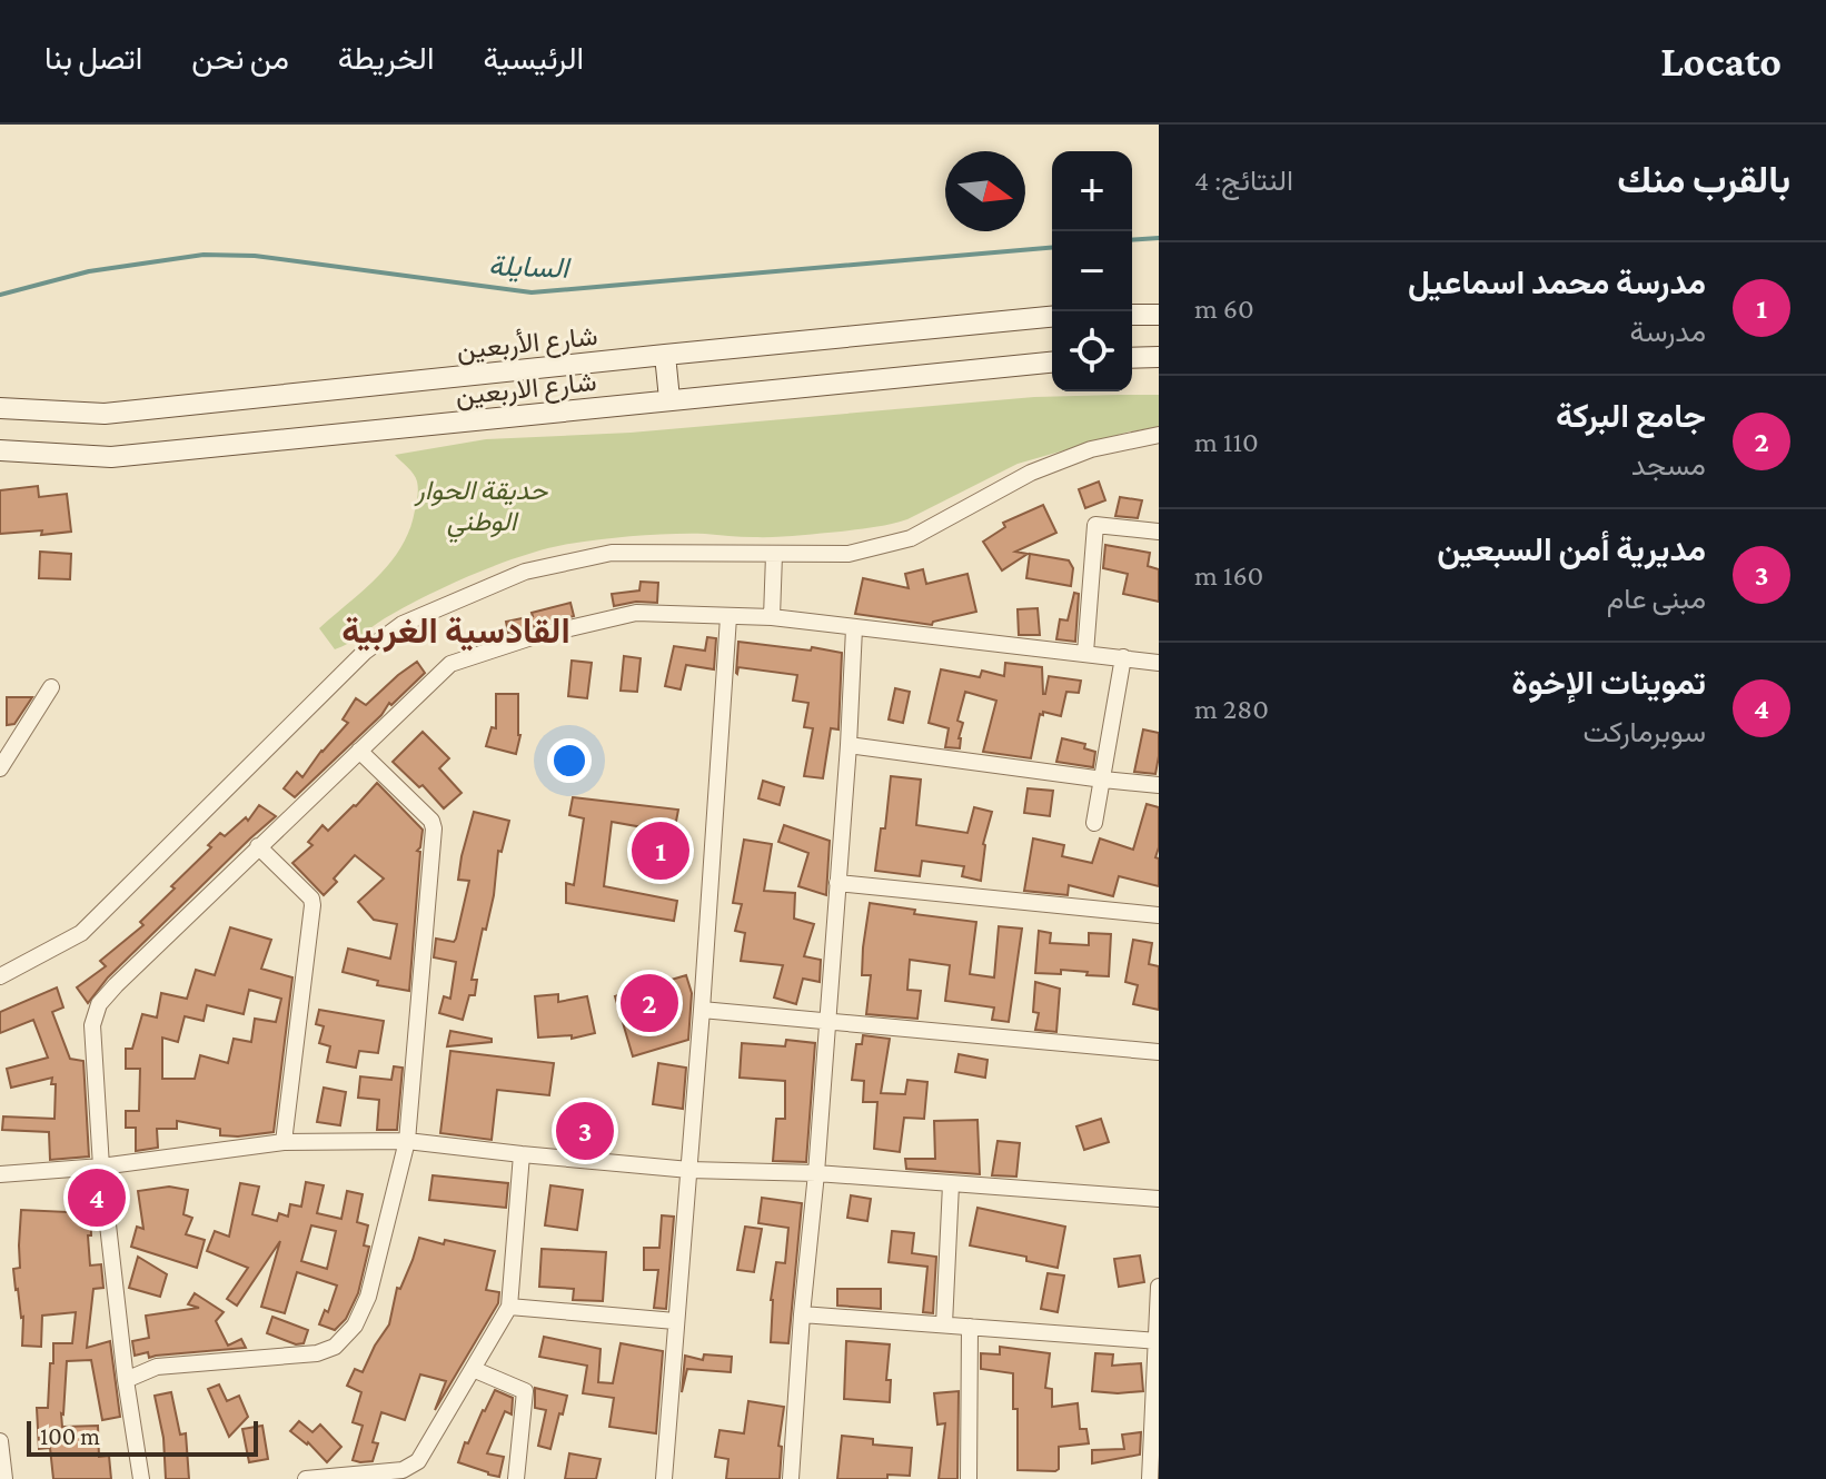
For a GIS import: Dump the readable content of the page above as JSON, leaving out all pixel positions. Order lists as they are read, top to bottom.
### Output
{
  "streets": {
    "main road": ["شارع الأربعين", "شارع الاربعين"]
  },
  "districts": ["القادسية الغربية"],
  "water": ["السايلة"],
  "parks": ["حديقة الحوار الوطني"],
  "scale_bar": "100 m",
  "north": "right",
  "page": {
    "header": "Locato",
    "nav": [
      "الرئيسية",
      "الخريطة",
      "من نحن",
      "اتصل بنا"
    ],
    "heading": ["بالقرب منك", "النتائج: 4"],
    "map_buttons": ["+", "−"],
    "list": [
      {
        "mark": "1",
        "name": "مدرسة محمد اسماعيل",
        "note": "مدرسة",
        "value": "60 m"
      },
      {
        "mark": "2",
        "name": "جامع البركة",
        "note": "مسجد",
        "value": "110 m"
      },
      {
        "mark": "3",
        "name": "مديرية أمن السبعين",
        "note": "مبنى عام",
        "value": "160 m"
      },
      {
        "mark": "4",
        "name": "تموينات الإخوة",
        "note": "سوبرماركت",
        "value": "280 m"
      }
    ],
    "pins": [
      "1",
      "2",
      "3",
      "4"
    ],
    "scale": "100 m"
  }
}
